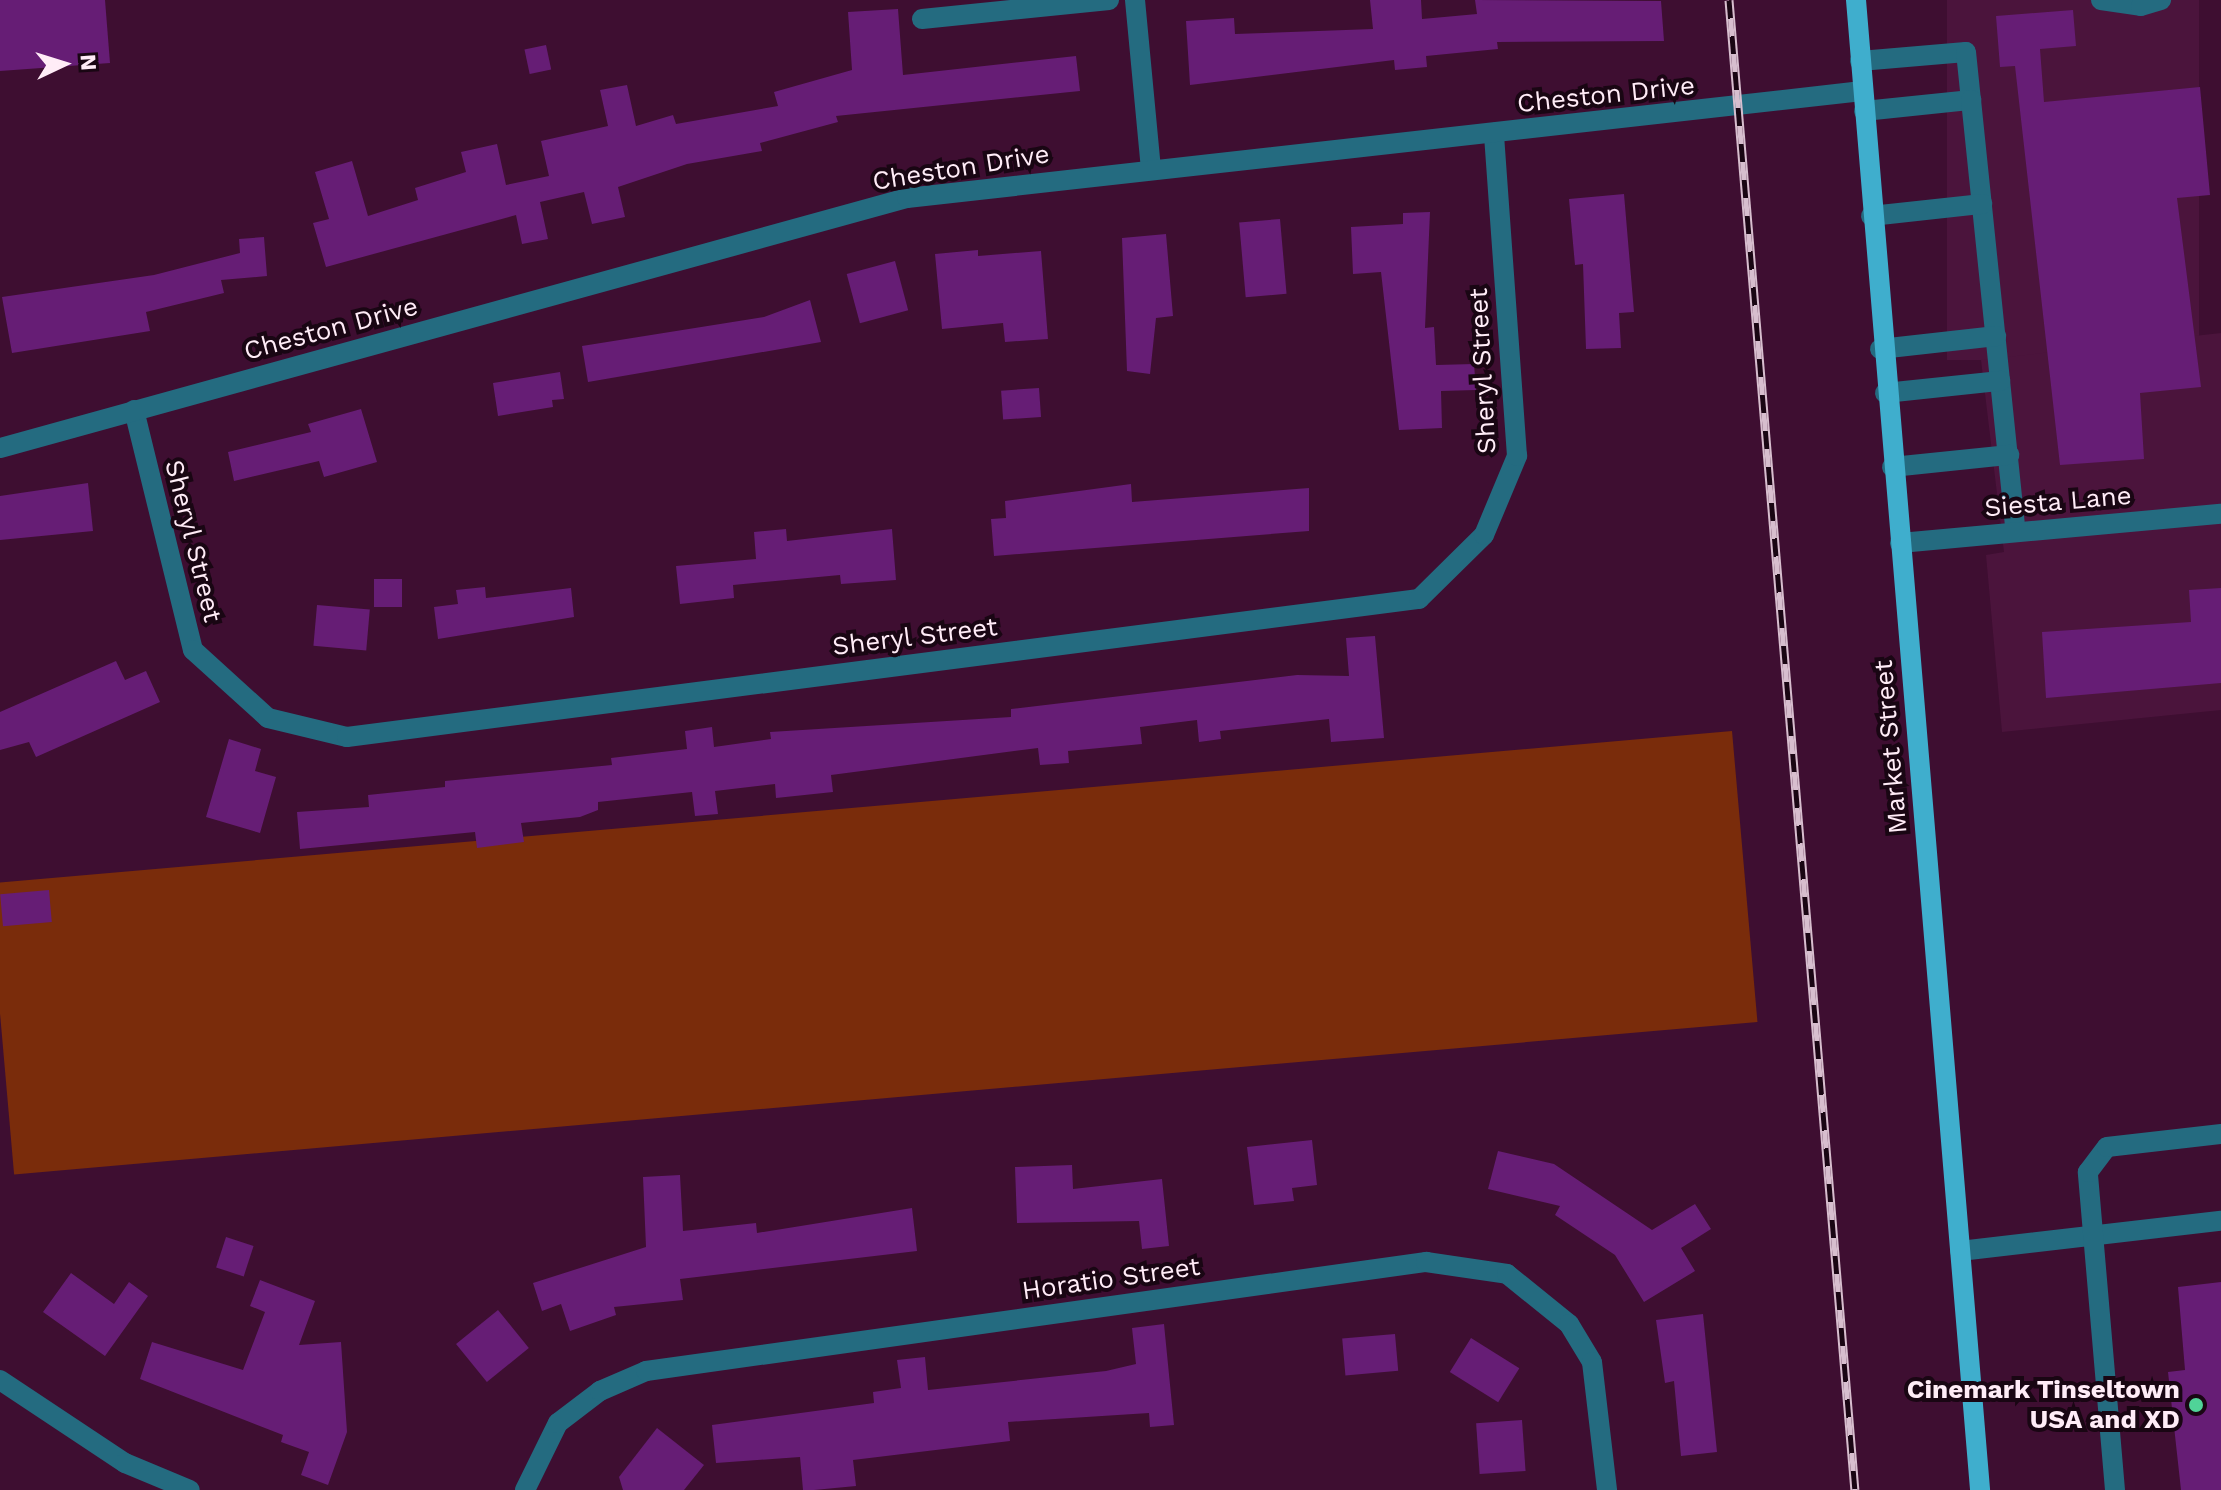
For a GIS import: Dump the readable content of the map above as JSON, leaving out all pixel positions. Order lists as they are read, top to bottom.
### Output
{
  "streets": {
    "main road": ["Market Street"],
    "street": [
      "Cheston Drive",
      "Sheryl Street",
      "Siesta Lane",
      "Horatio Street"
    ]
  },
  "crossings": [
    ["Cheston Drive", "Sheryl Street"],
    ["Cheston Drive", "Market Street"],
    ["Siesta Lane", "Market Street"]
  ],
  "places": ["Cinemark Tinseltown USA and XD"],
  "north": "right"
}
